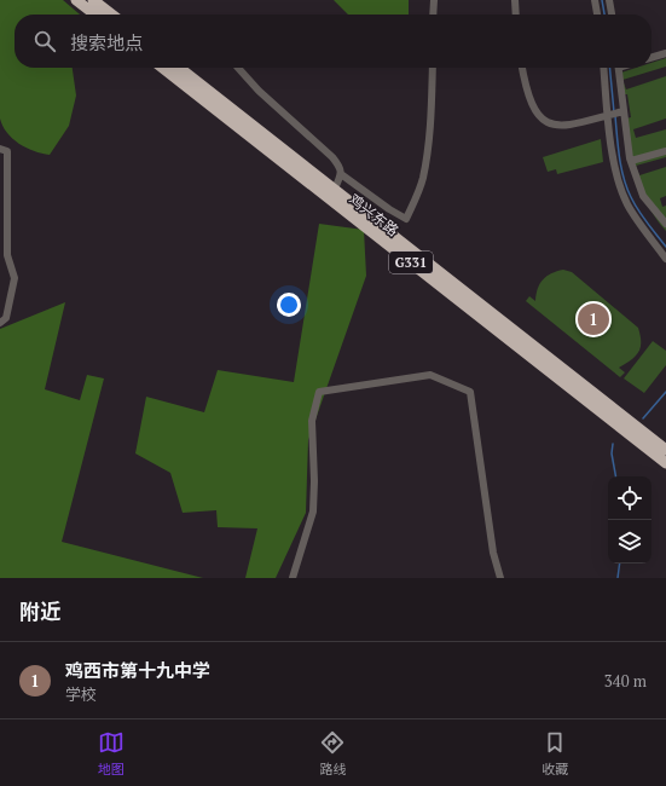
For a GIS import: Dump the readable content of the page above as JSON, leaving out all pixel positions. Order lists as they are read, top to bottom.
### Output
{
  "streets": {
    "highway": ["鸡兴东路", "G331"]
  },
  "page": {
    "search": "搜索地点",
    "pins": "1",
    "heading": "附近",
    "list": [
      {
        "mark": "1",
        "name": "鸡西市第十九中学",
        "note": "学校",
        "value": "340 m"
      }
    ],
    "nav": ["地图", "路线", "收藏"]
  }
}
